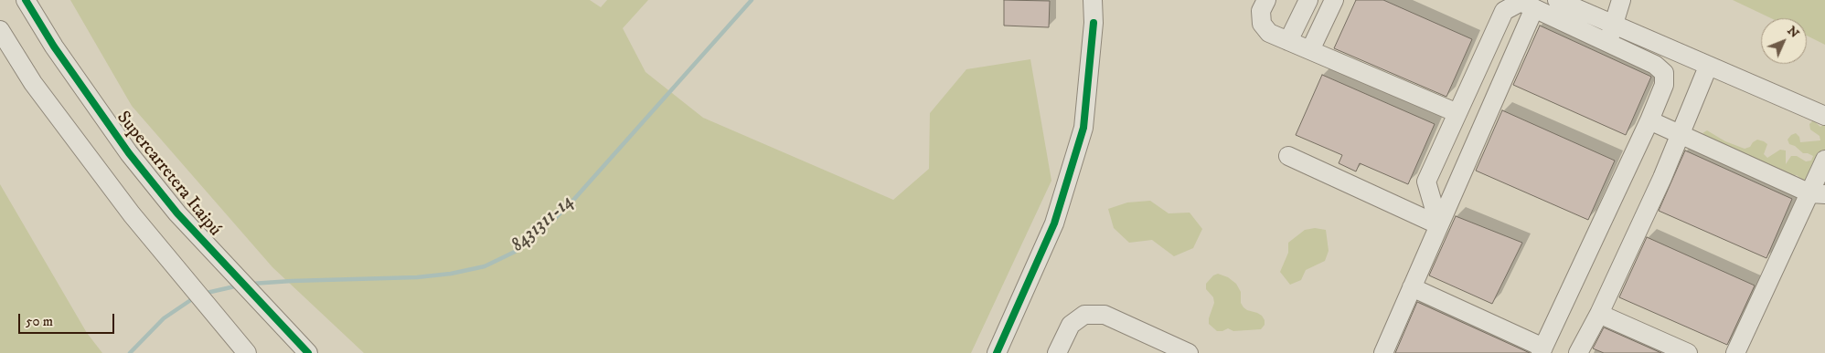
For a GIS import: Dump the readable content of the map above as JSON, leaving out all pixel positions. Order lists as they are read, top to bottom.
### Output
{
  "streets": {
    "street": ["Supercarretera Itaipú"]
  },
  "water": ["8431311-14"],
  "scale_bar": "50 m",
  "north": "top right"
}
